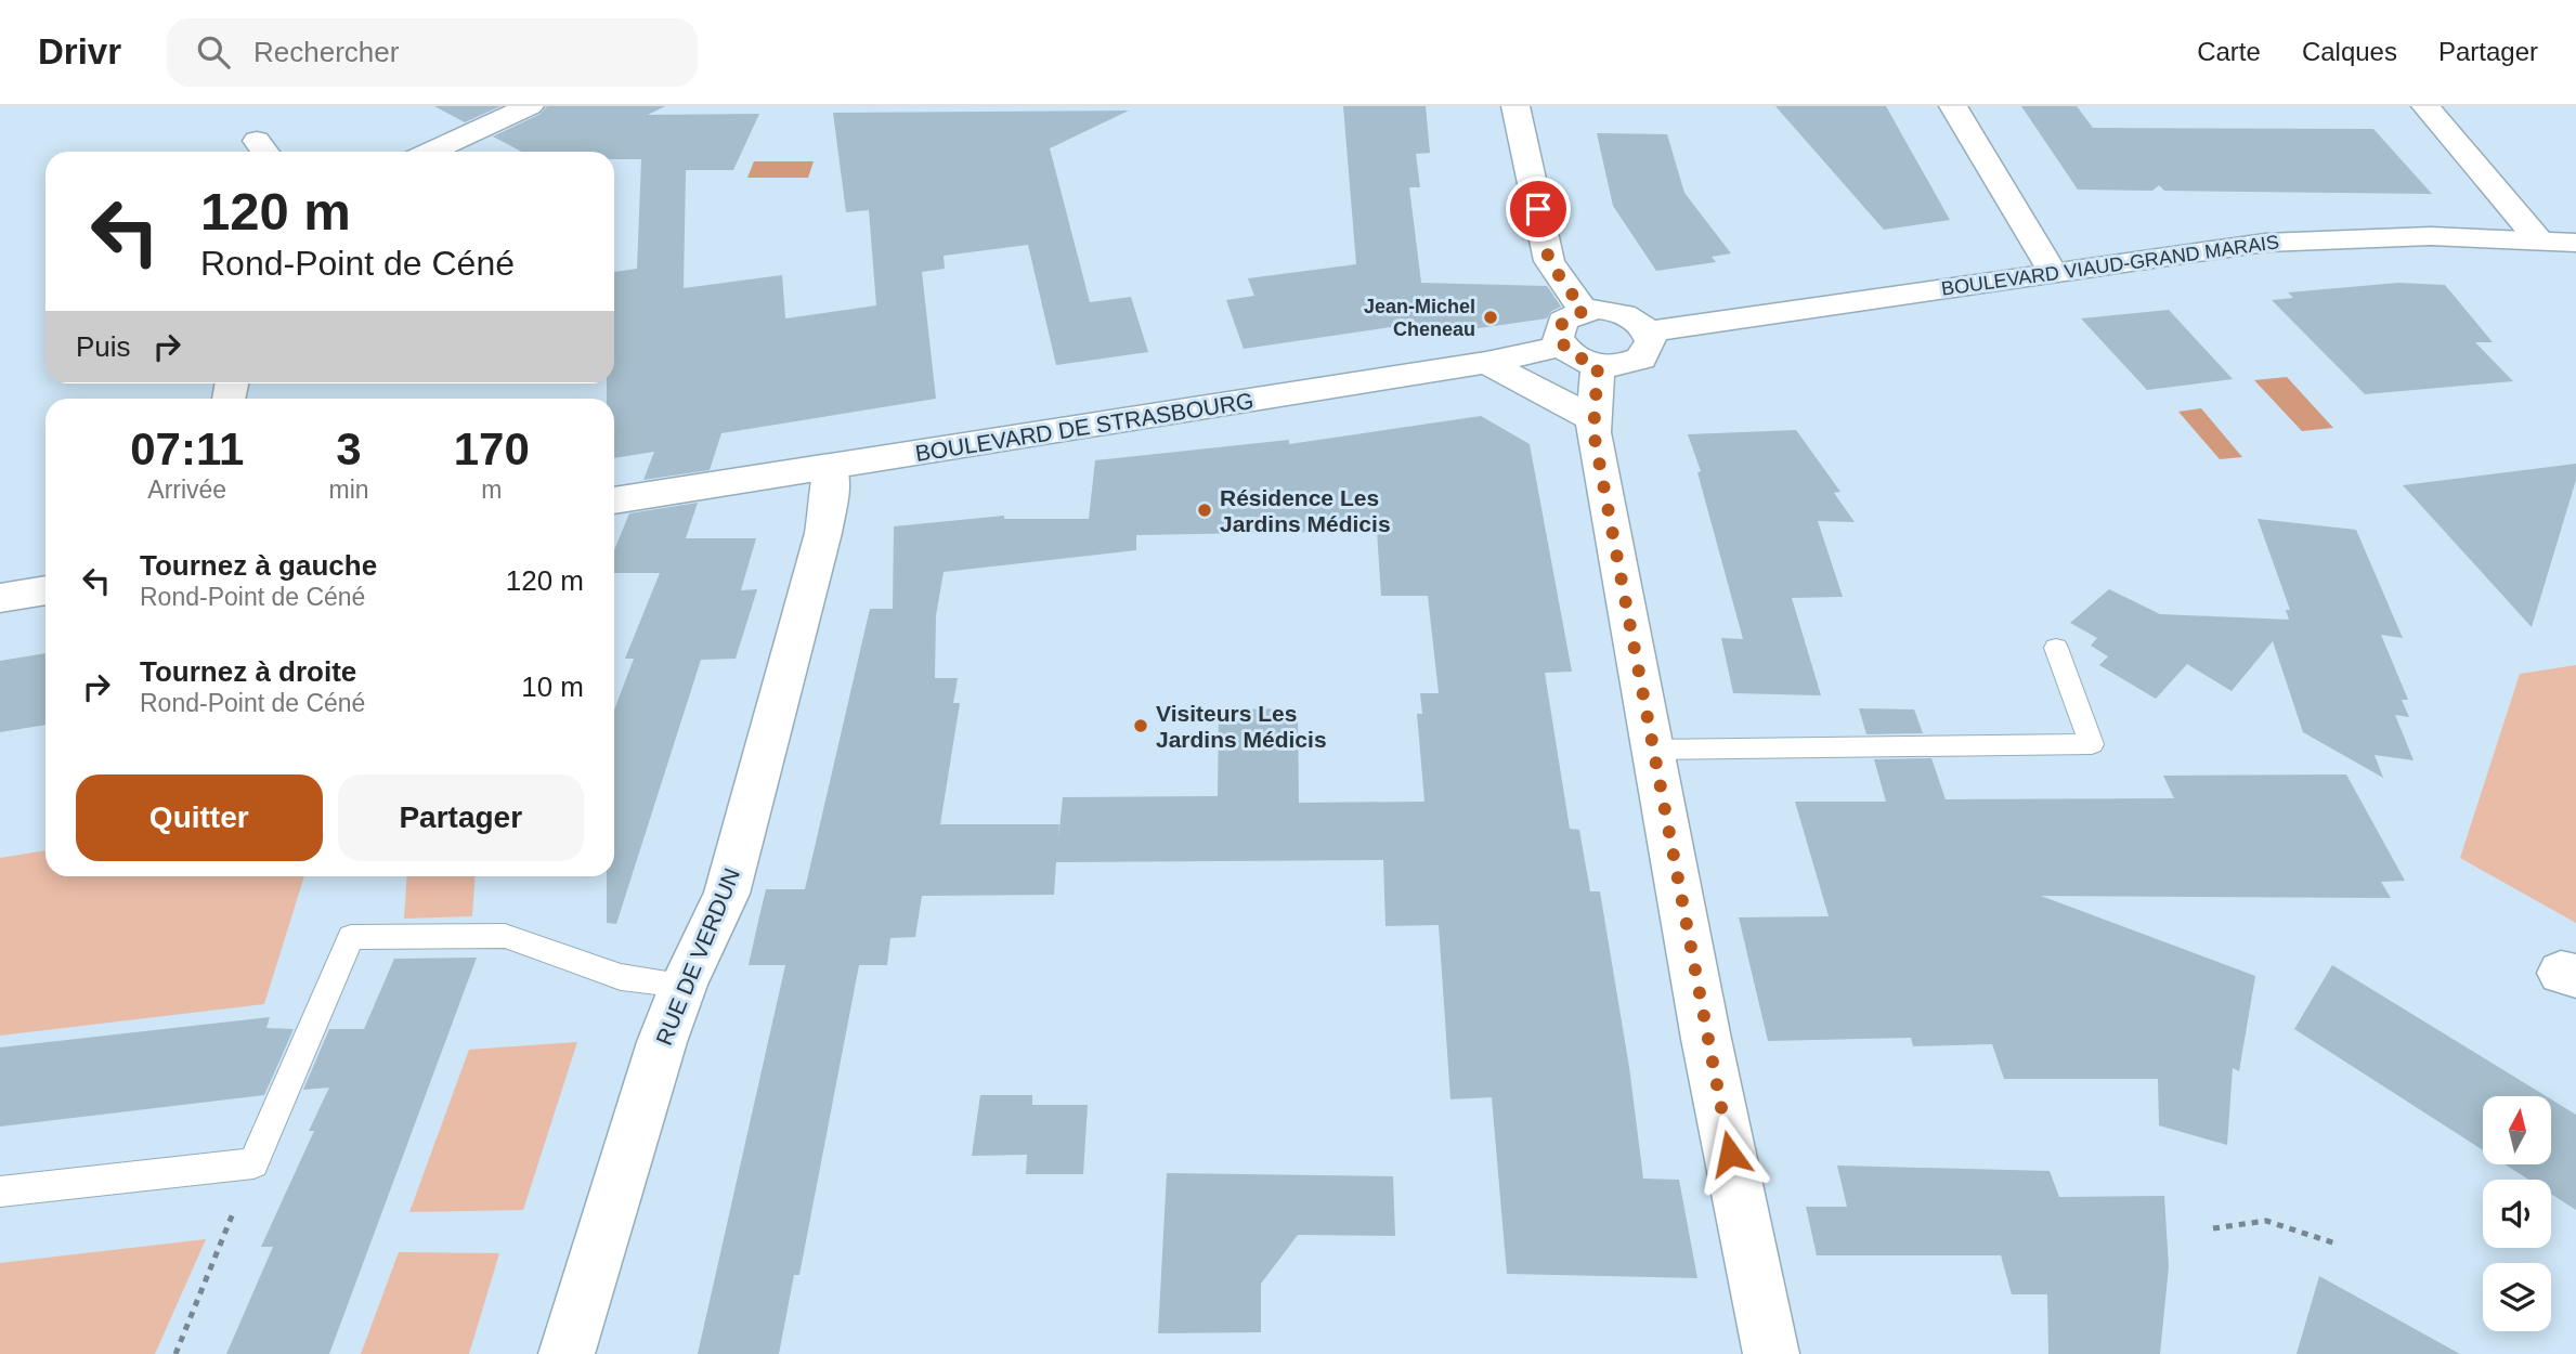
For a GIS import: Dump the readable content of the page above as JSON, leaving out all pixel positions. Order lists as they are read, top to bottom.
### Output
{
  "streets": {
    "street": ["BOULEVARD VIAUD-GRAND MARAIS", "BOULEVARD DE STRASBOURG", "RUE DE VERDUN"]
  },
  "crossings": [
    ["BOULEVARD VIAUD-GRAND MARAIS", "BOULEVARD DE STRASBOURG"],
    ["BOULEVARD DE STRASBOURG", "RUE DE VERDUN"]
  ],
  "places": ["Jean-Michel Cheneau", "Résidence Les Jardins Médicis", "Visiteurs Les Jardins Médicis"],
  "north": "top",
  "page": {
    "header": "Drivr",
    "search": "Rechercher",
    "nav": ["Carte", "Calques", "Partager"],
    "turn": ["120 m", "Rond-Point de Céné"],
    "then": "Puis",
    "eta": [
      "07:11",
      "Arrivée",
      "3",
      "min",
      "170",
      "m"
    ],
    "list": [
      {
        "name": "Tournez à gauche",
        "note": "Rond-Point de Céné",
        "value": "120 m"
      },
      {
        "name": "Tournez à droite",
        "note": "Rond-Point de Céné",
        "value": "10 m"
      }
    ],
    "buttons": ["Quitter", "Partager"]
  }
}
